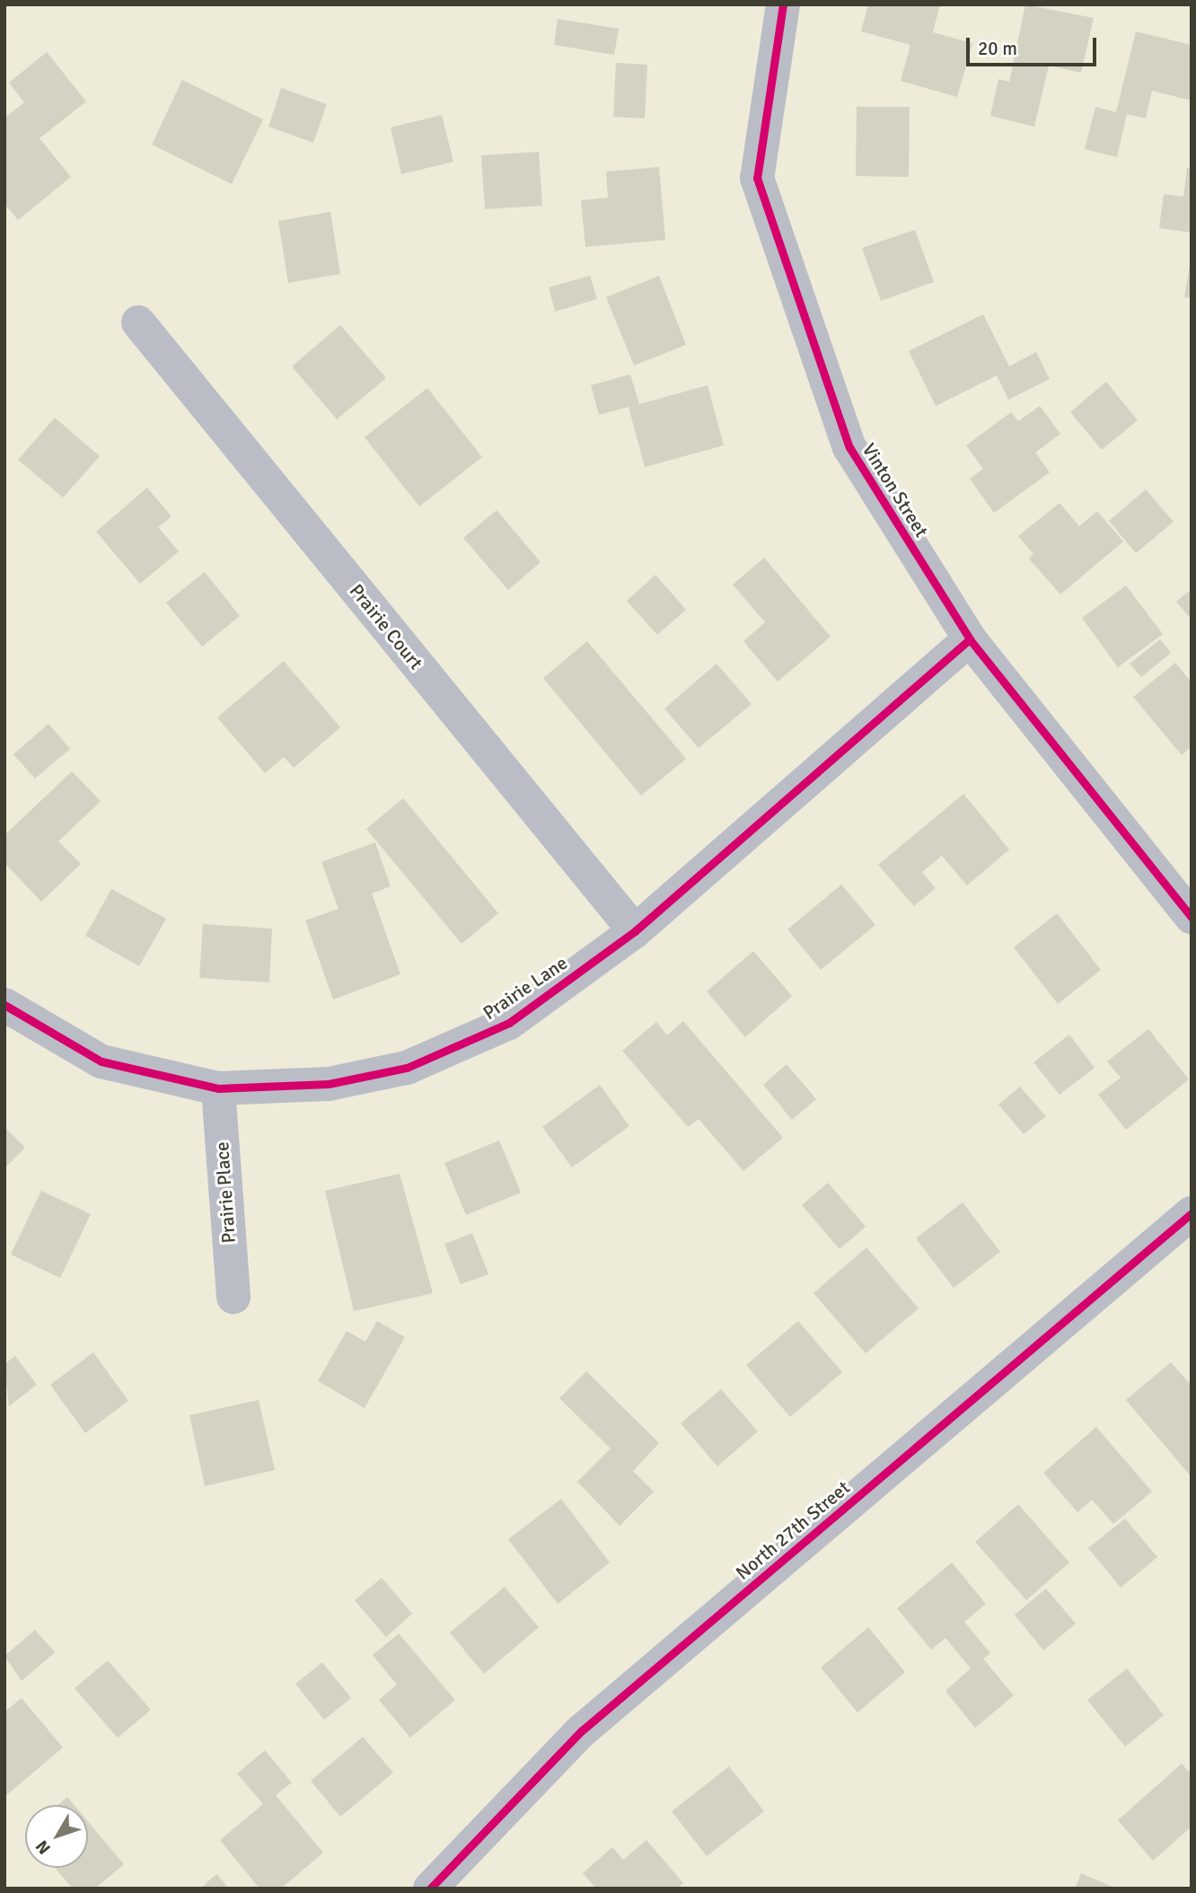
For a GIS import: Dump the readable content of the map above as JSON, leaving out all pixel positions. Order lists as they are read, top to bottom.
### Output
{
  "streets": {
    "street": [
      "Vinton Street",
      "Prairie Court",
      "Prairie Lane",
      "Prairie Place",
      "North 27th Street"
    ]
  },
  "crossings": [
    ["Vinton Street", "Prairie Lane"],
    ["Prairie Court", "Prairie Lane"],
    ["Prairie Lane", "Prairie Place"]
  ],
  "scale_bar": "20 m",
  "north": "bottom left"
}
